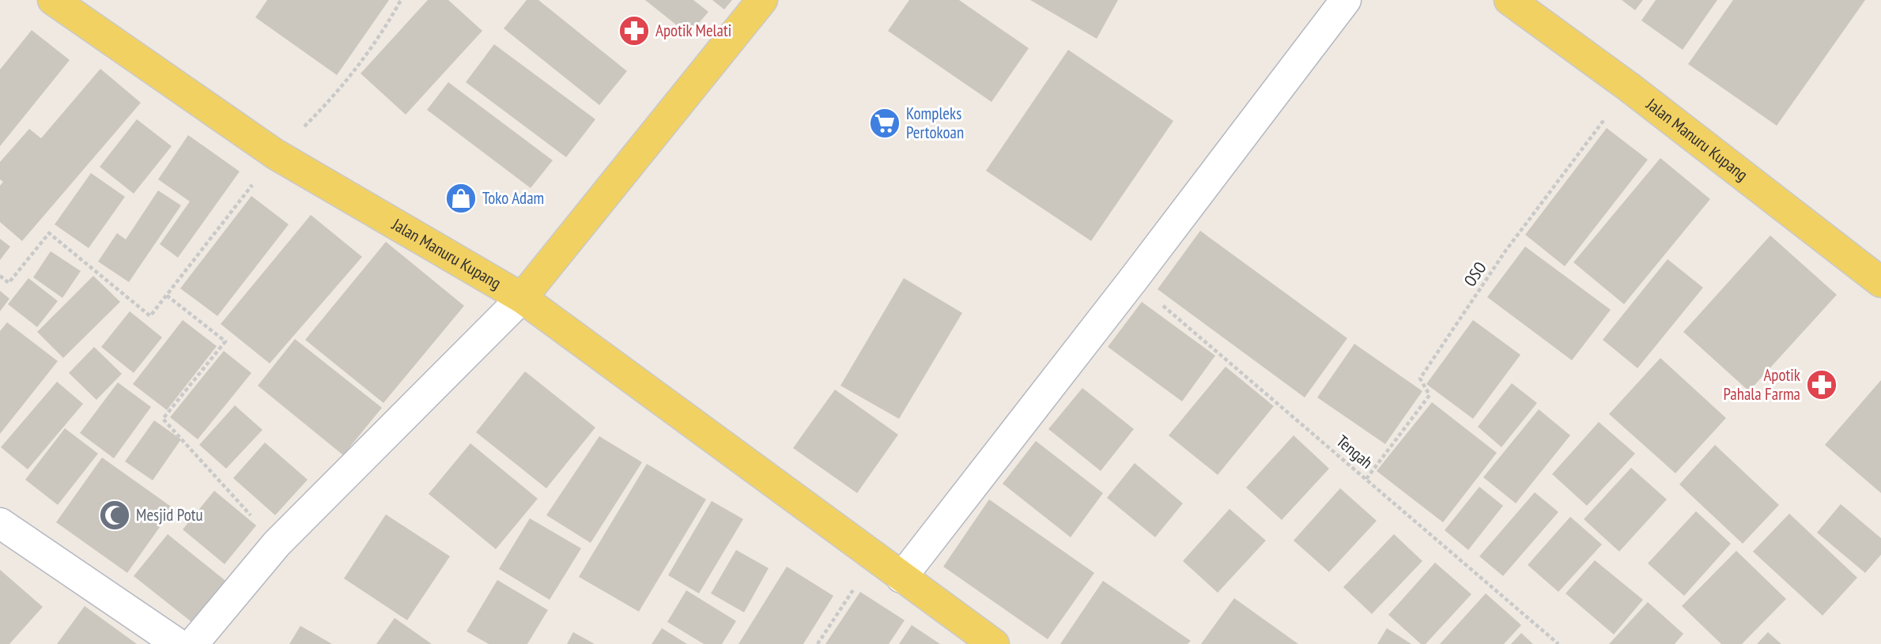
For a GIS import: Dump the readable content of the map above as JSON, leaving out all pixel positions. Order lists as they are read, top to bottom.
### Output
{
  "streets": {
    "main road": ["Jalan Manuru Kupang"],
    "path": ["OSO", "Tengah"]
  },
  "crossings": [
    ["Jalan Manuru Kupang", "OSO"],
    ["OSO", "Tengah"]
  ],
  "places": {
    "pharmacy": ["Apotik Melati", "Apotik Pahala Farma"],
    "supermarket": ["Kompleks Pertokoan"],
    "shop": ["Toko Adam"],
    "mosque": ["Mesjid Potu"]
  }
}
